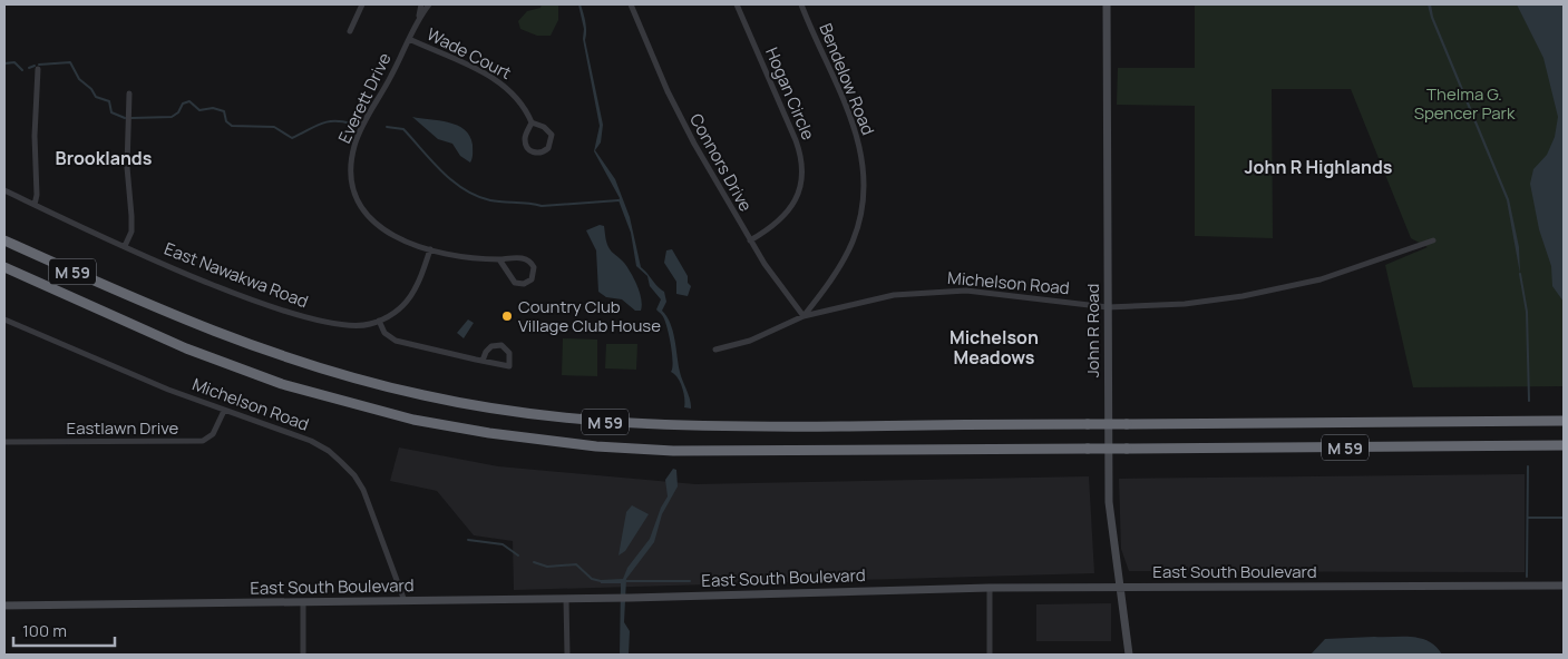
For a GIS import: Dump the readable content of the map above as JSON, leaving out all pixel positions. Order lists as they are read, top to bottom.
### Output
{
  "streets": {
    "highway": ["M 59"],
    "street": [
      "Wade Court",
      "Bendelow Road",
      "Hogan Circle",
      "Everett Drive",
      "Connors Drive",
      "East Nawakwa Road",
      "Michelson Road",
      "John R Road",
      "Eastlawn Drive",
      "East South Boulevard"
    ]
  },
  "crossings": [
    ["Wade Court", "Everett Drive"],
    ["Bendelow Road", "Connors Drive"],
    ["Bendelow Road", "Michelson Road"],
    ["Hogan Circle", "Connors Drive"],
    ["Everett Drive", "East Nawakwa Road"],
    ["Connors Drive", "Michelson Road"],
    ["Michelson Road", "John R Road"],
    ["Michelson Road", "Eastlawn Drive"],
    ["Michelson Road", "East South Boulevard"],
    ["John R Road", "East South Boulevard"]
  ],
  "districts": ["Brooklands", "John R Highlands", "Michelson Meadows"],
  "parks": ["Thelma G. Spencer Park"],
  "places": ["Country Club Village Club House"],
  "scale_bar": "100 m"
}
